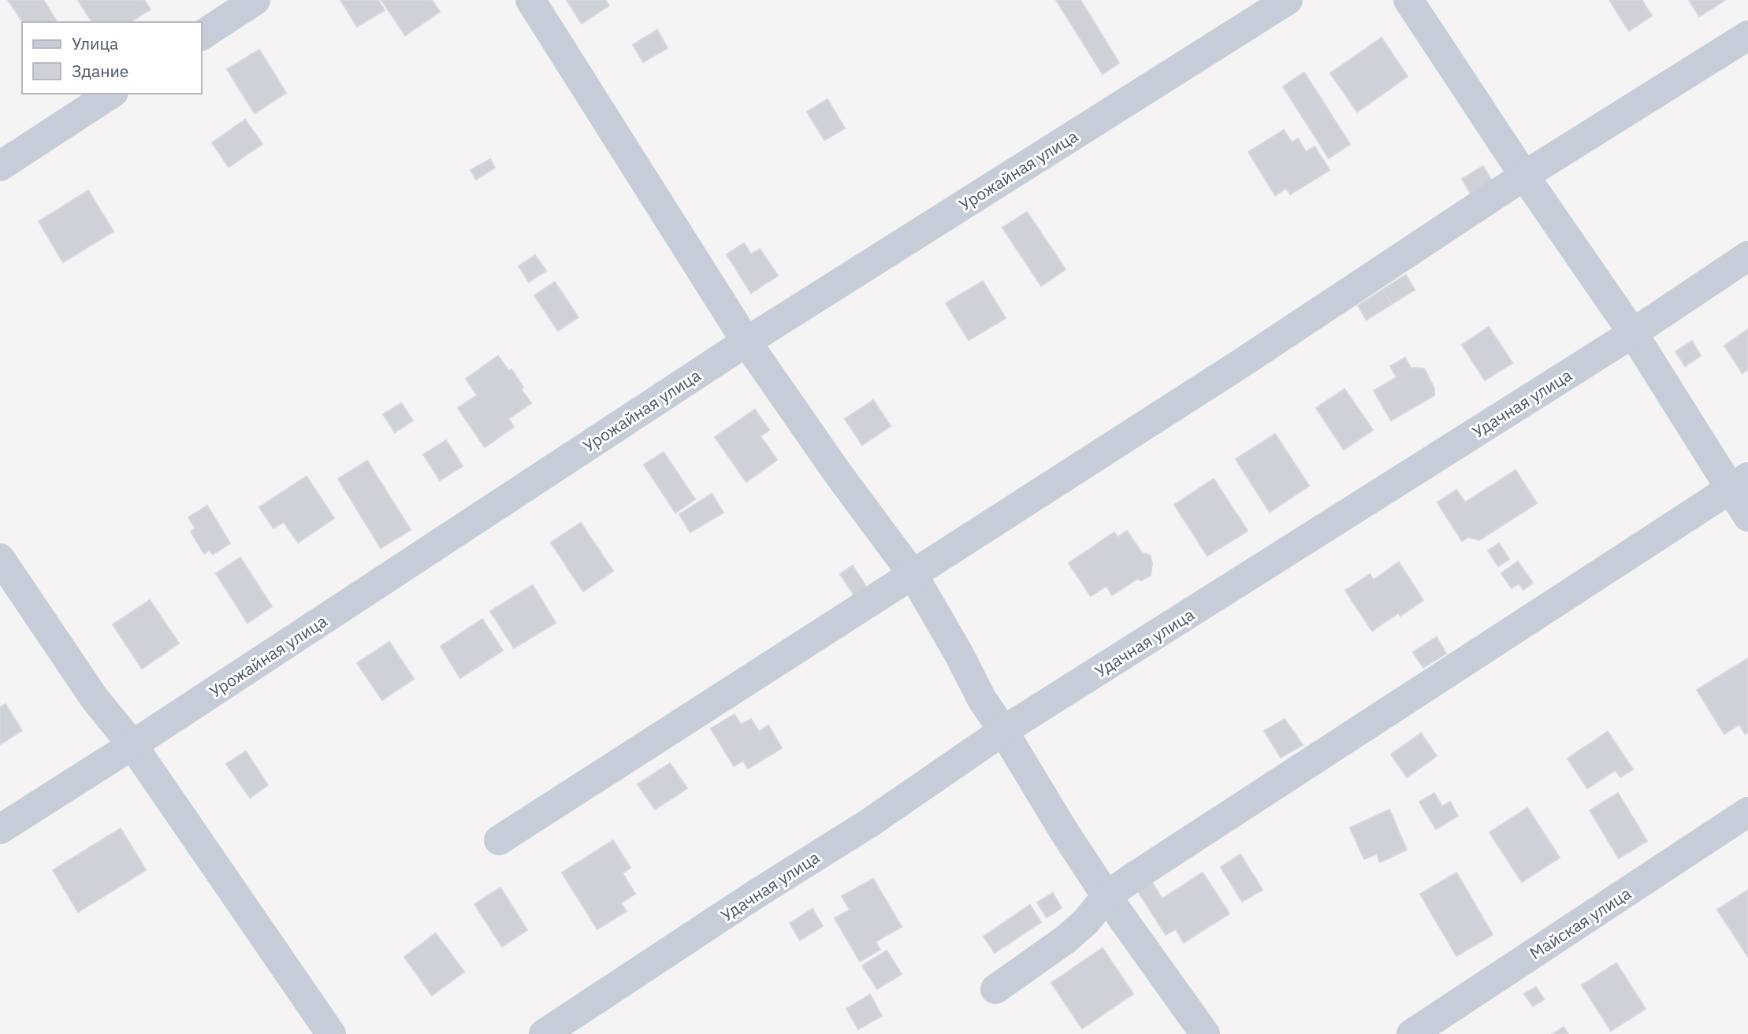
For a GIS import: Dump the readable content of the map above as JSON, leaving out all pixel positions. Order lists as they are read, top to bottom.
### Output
{
  "streets": {
    "street": ["Урожайная улица", "Удачная улица", "Майская улица"]
  },
  "legend": ["Улица", "Здание"]
}
